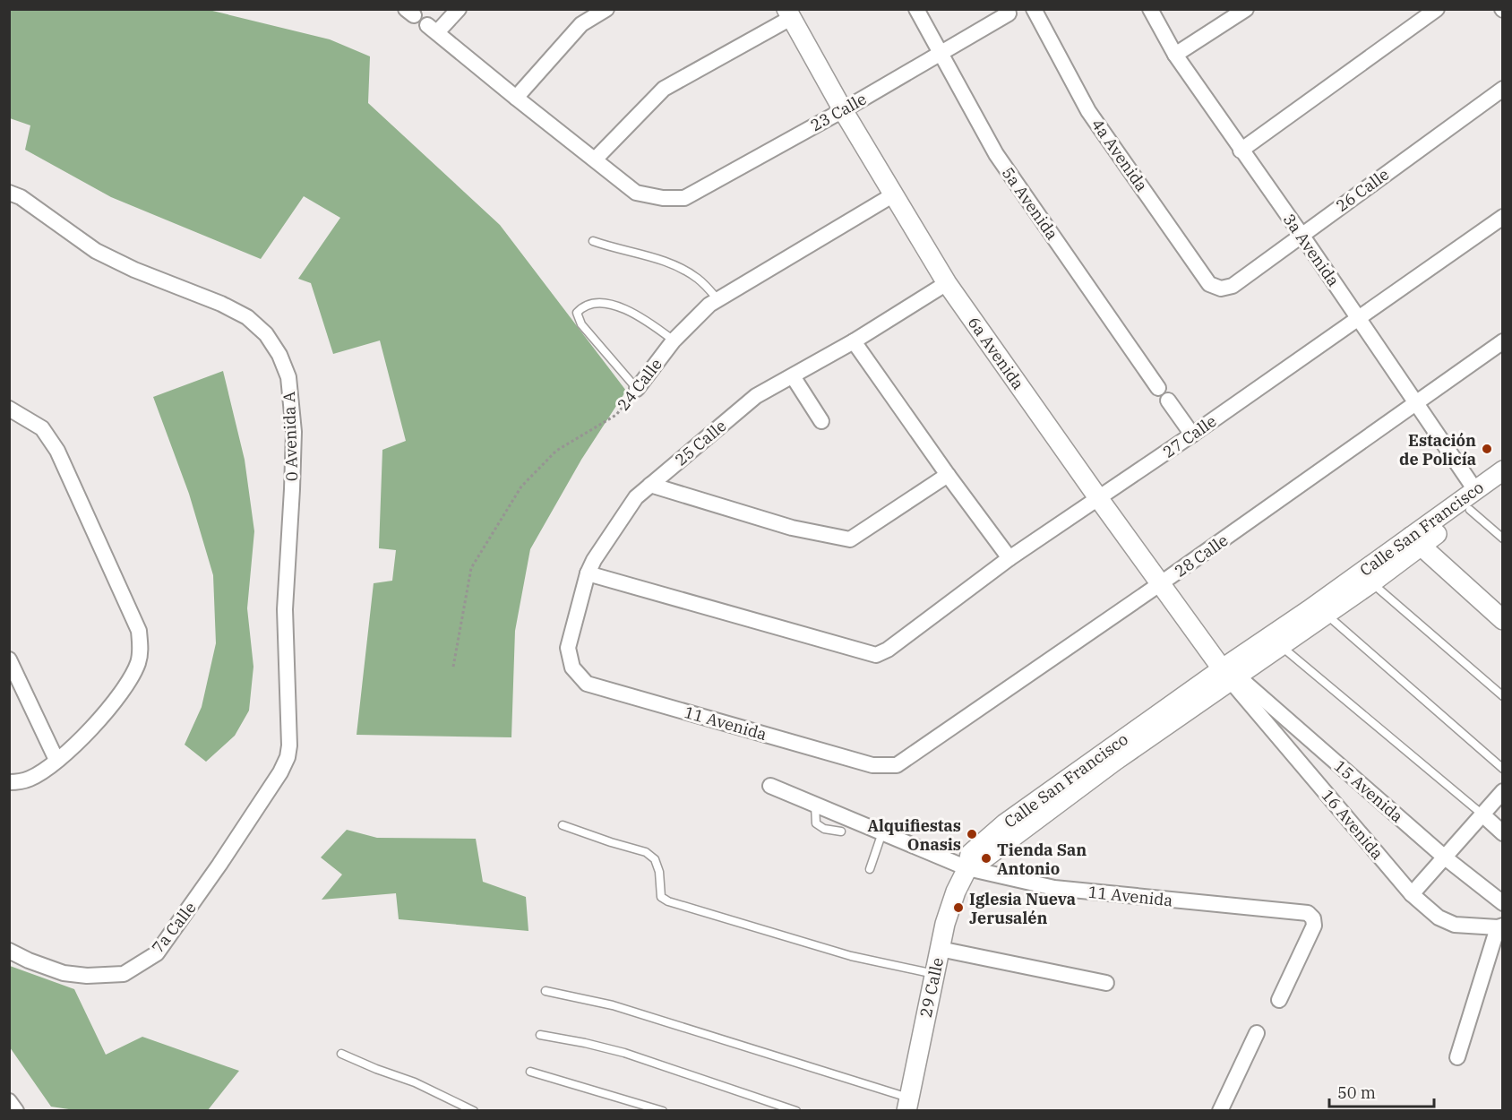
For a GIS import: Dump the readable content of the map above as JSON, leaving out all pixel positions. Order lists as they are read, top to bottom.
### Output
{
  "streets": {
    "street": [
      "23 Calle",
      "4a Avenida",
      "26 Calle",
      "5a Avenida",
      "3a Avenida",
      "6a Avenida",
      "24 Calle",
      "0 Avenida A",
      "27 Calle",
      "25 Calle",
      "Calle San Francisco",
      "28 Calle",
      "11 Avenida",
      "15 Avenida",
      "16 Avenida",
      "7a Calle",
      "29 Calle"
    ]
  },
  "crossings": [
    ["23 Calle", "5a Avenida"],
    ["23 Calle", "6a Avenida"],
    ["4a Avenida", "26 Calle"],
    ["26 Calle", "3a Avenida"],
    ["3a Avenida", "27 Calle"],
    ["3a Avenida", "Calle San Francisco"],
    ["3a Avenida", "28 Calle"],
    ["6a Avenida", "24 Calle"],
    ["6a Avenida", "27 Calle"],
    ["6a Avenida", "25 Calle"],
    ["6a Avenida", "Calle San Francisco"],
    ["6a Avenida", "28 Calle"],
    ["6a Avenida", "15 Avenida"],
    ["6a Avenida", "16 Avenida"],
    ["0 Avenida A", "7a Calle"],
    ["27 Calle", "25 Calle"],
    ["25 Calle", "11 Avenida"],
    ["Calle San Francisco", "11 Avenida"],
    ["Calle San Francisco", "15 Avenida"],
    ["Calle San Francisco", "16 Avenida"],
    ["Calle San Francisco", "29 Calle"],
    ["28 Calle", "11 Avenida"],
    ["11 Avenida", "29 Calle"],
    ["15 Avenida", "16 Avenida"]
  ],
  "places": [
    "Estación de Policía",
    "Alquifiestas Onasis",
    "Tienda San Antonio",
    "Iglesia Nueva Jerusalén"
  ],
  "scale_bar": "50 m"
}
